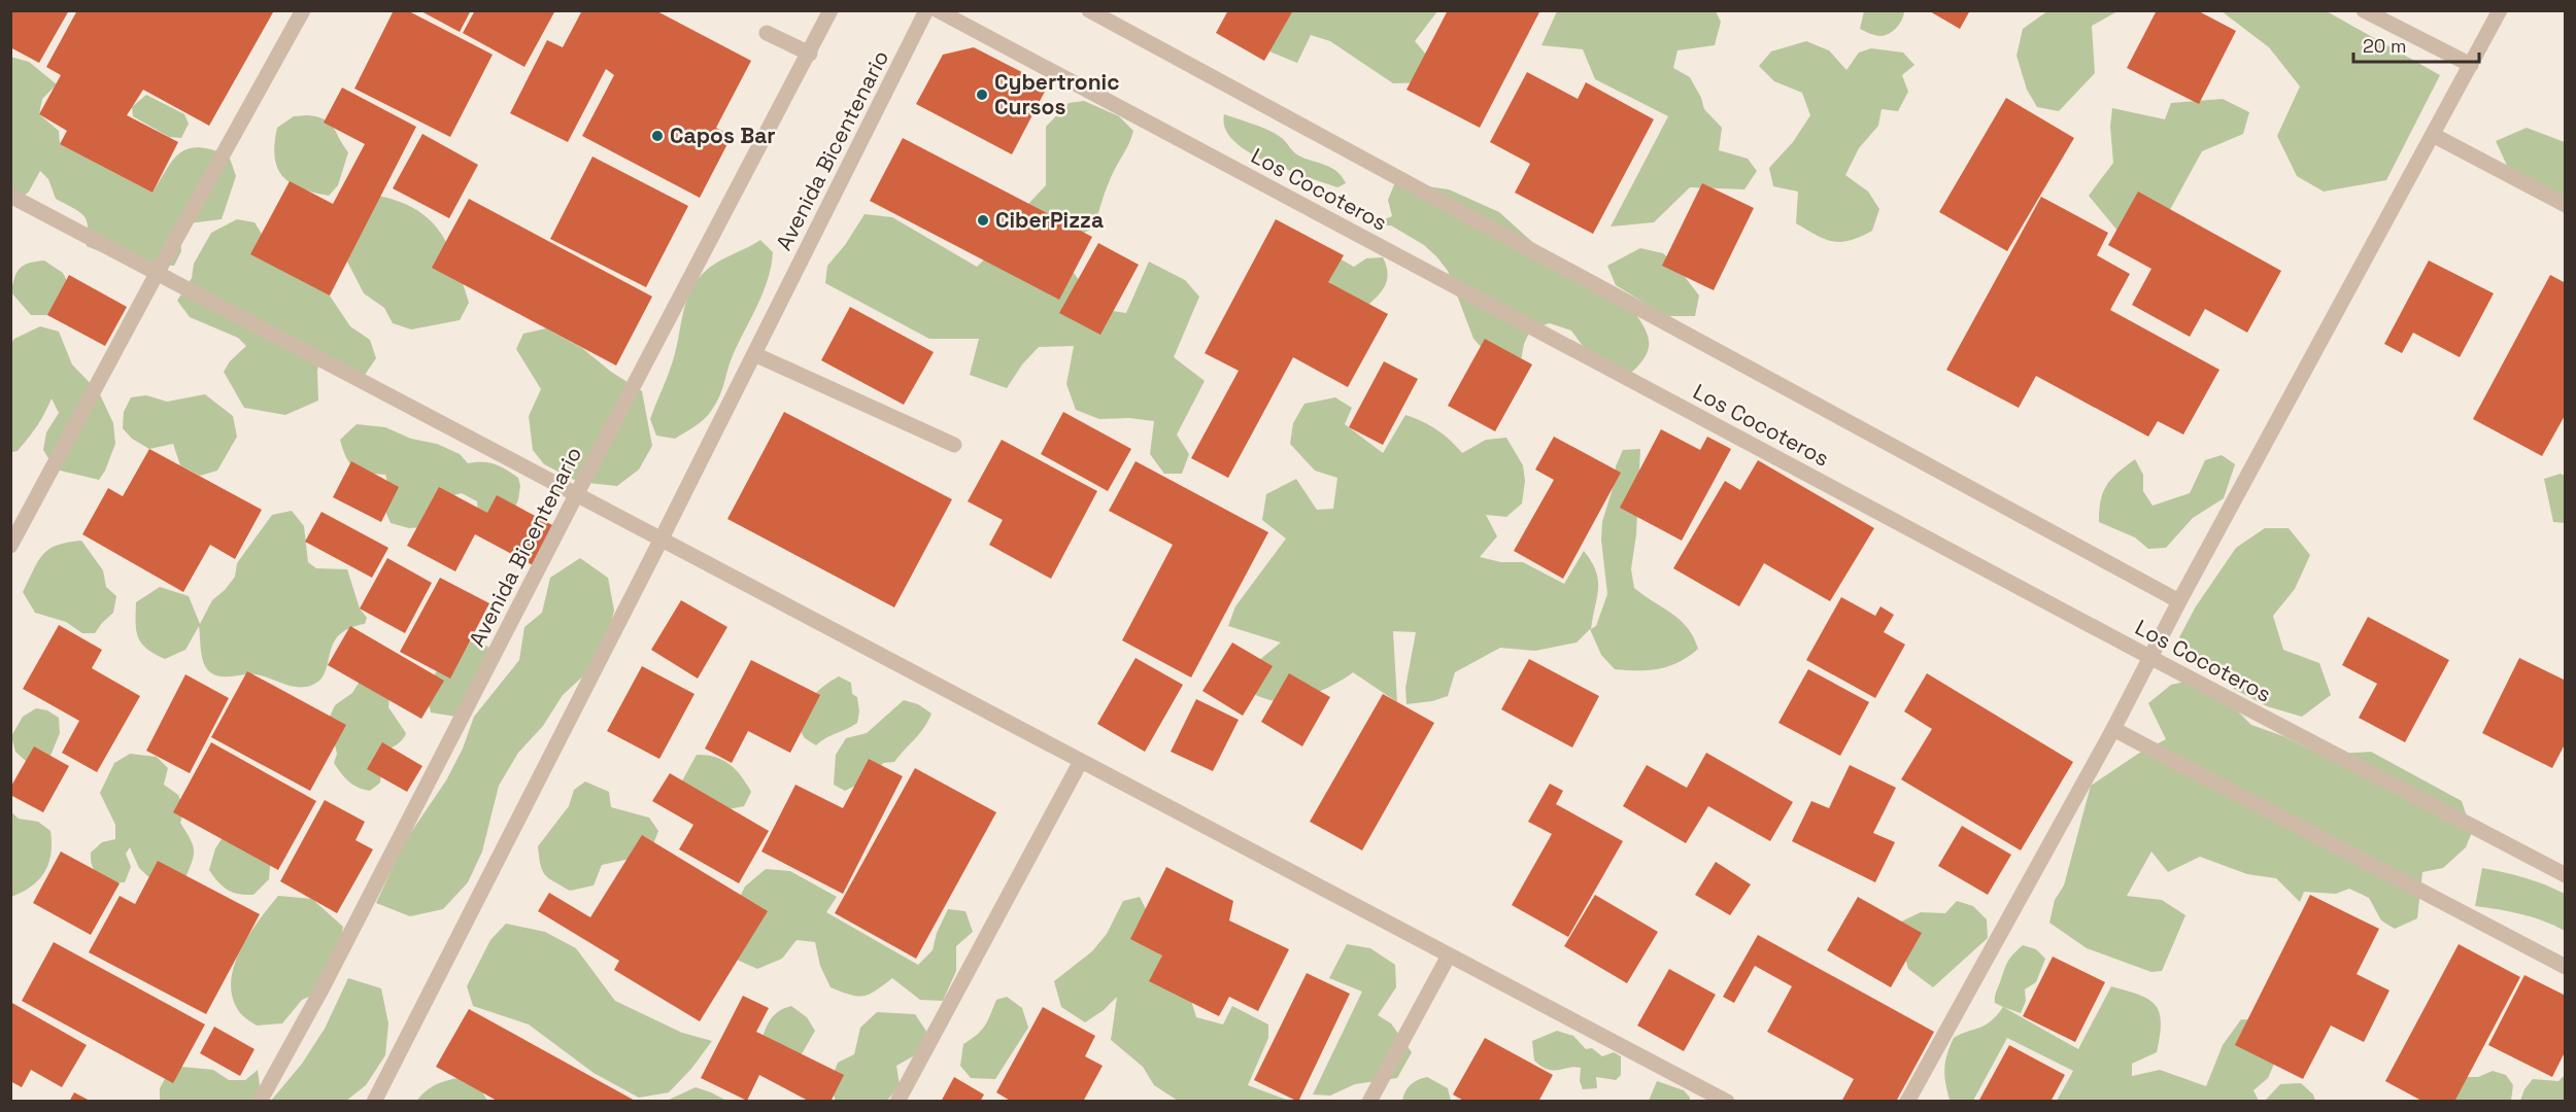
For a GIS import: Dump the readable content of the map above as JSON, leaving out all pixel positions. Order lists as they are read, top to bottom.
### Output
{
  "streets": {
    "street": ["Avenida Bicentenario", "Los Cocoteros"]
  },
  "places": ["Cybertronic Cursos", "Capos Bar", "CiberPizza"],
  "scale_bar": "20 m"
}
